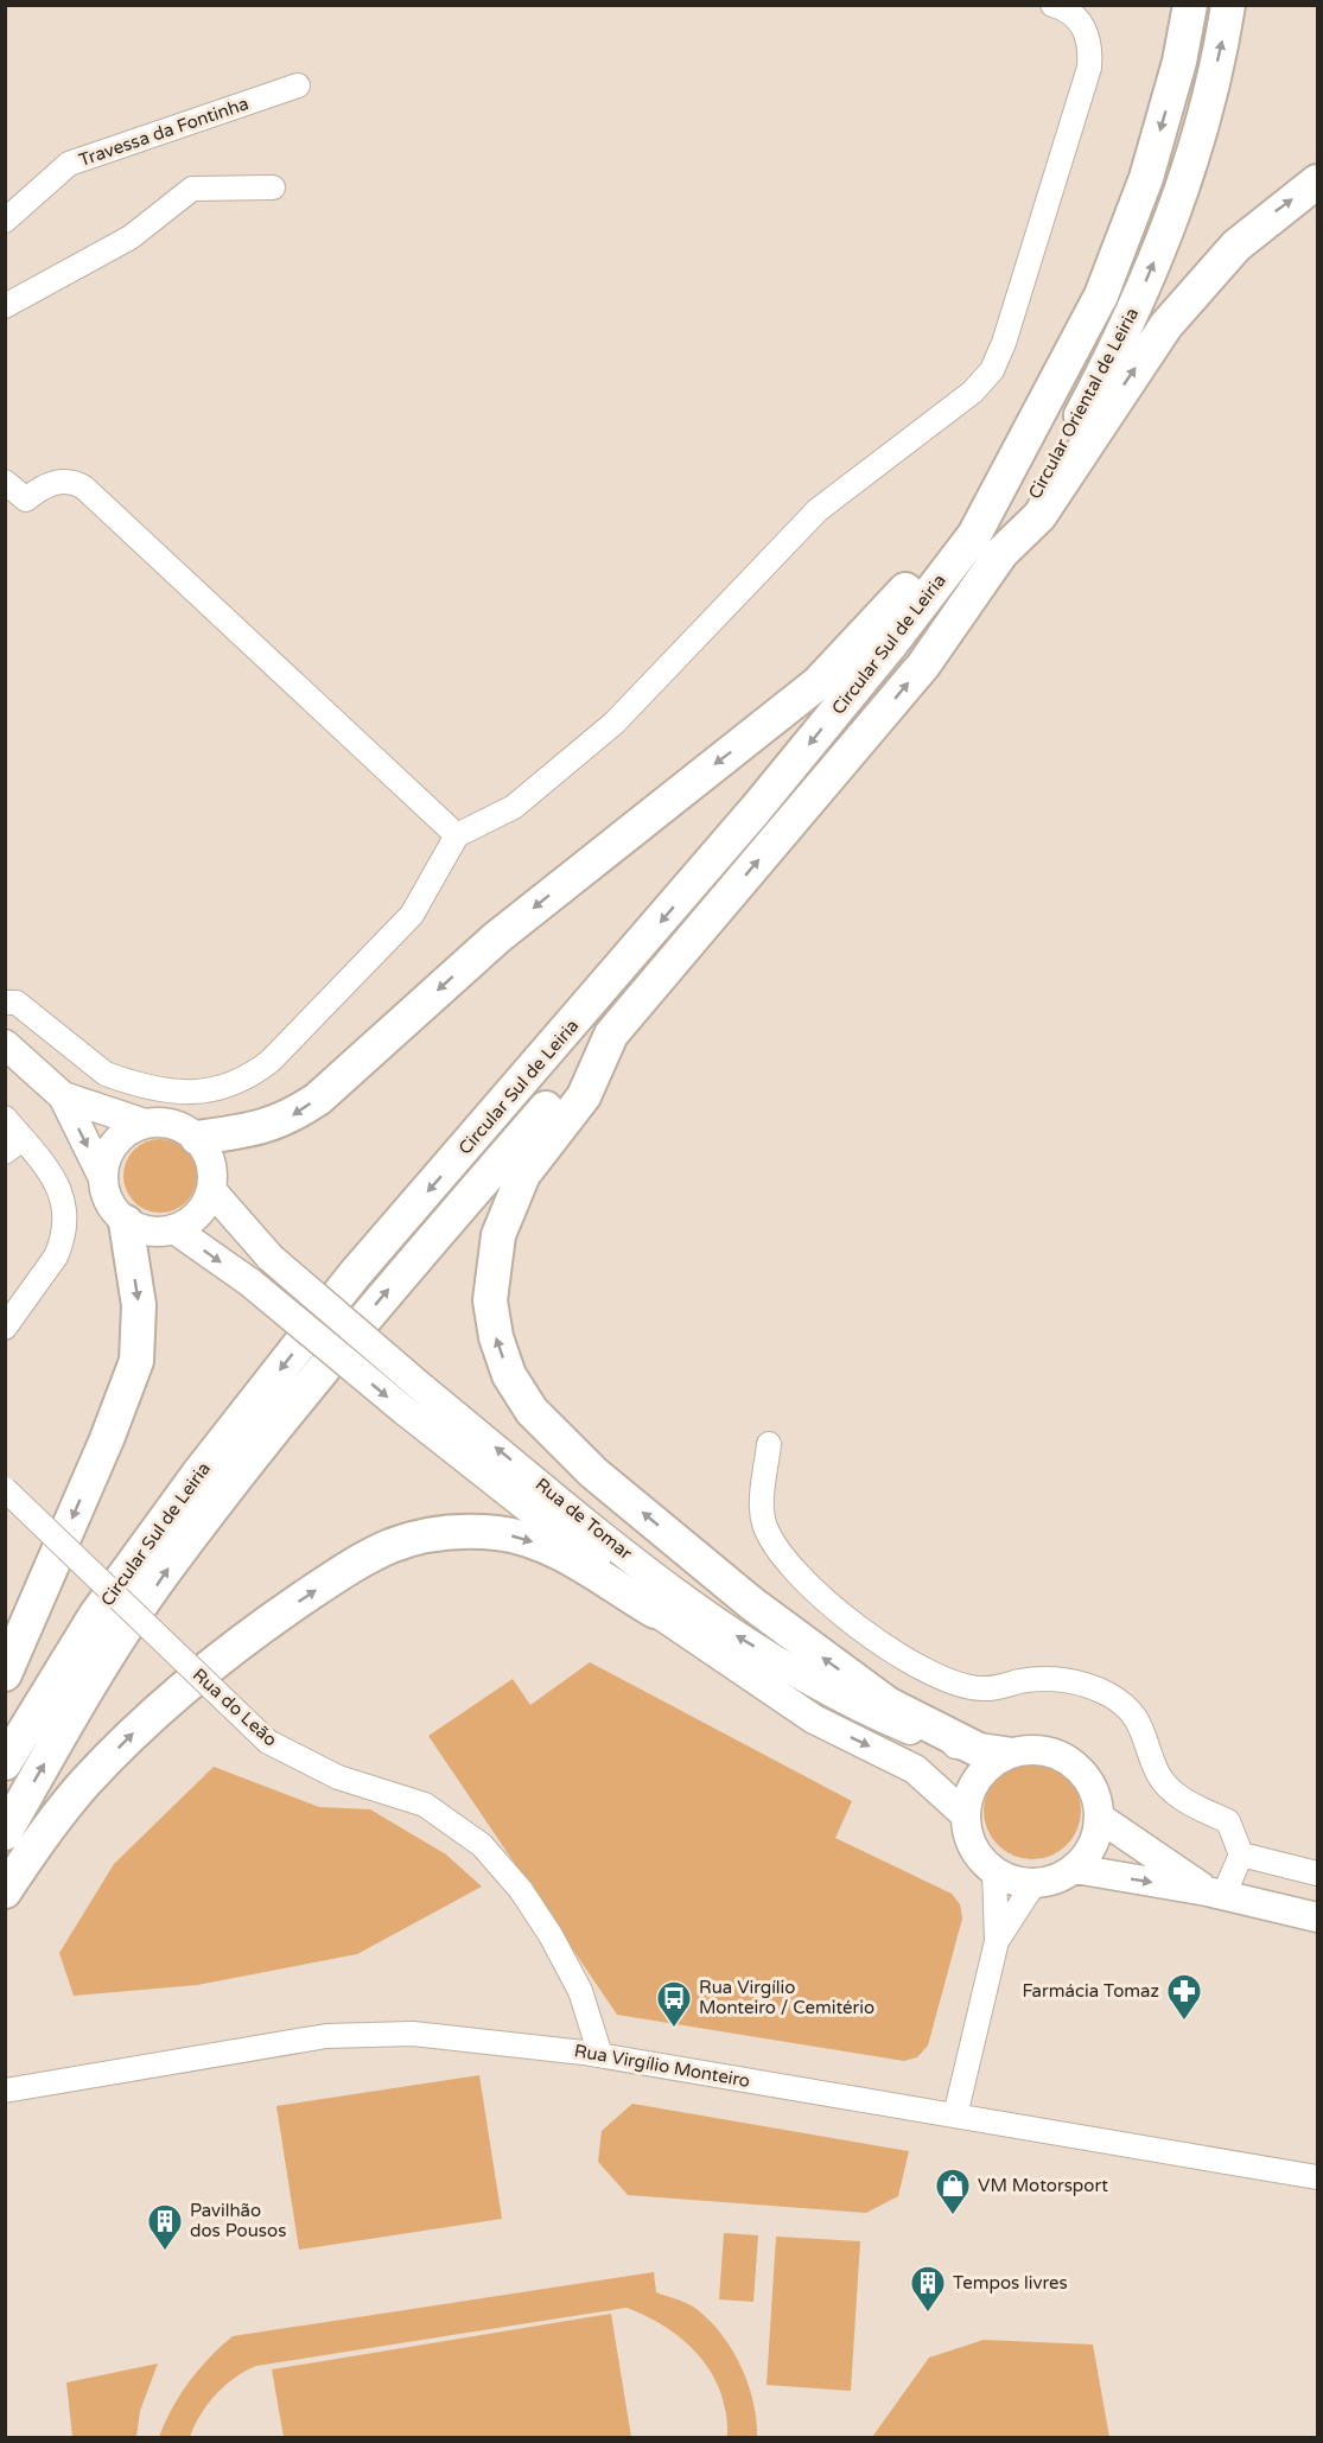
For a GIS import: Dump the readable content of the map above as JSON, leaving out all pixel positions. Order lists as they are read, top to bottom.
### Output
{
  "streets": {
    "highway": ["Circular Oriental de Leiria", "Circular Sul de Leiria"],
    "main road": ["Rua de Tomar"],
    "street": ["Travessa da Fontinha", "Rua do Leão", "Rua Virgílio Monteiro"]
  },
  "crossings": [
    ["Circular Oriental de Leiria", "Circular Sul de Leiria"],
    ["Rua do Leão", "Rua Virgílio Monteiro"]
  ],
  "places": {
    "pharmacy": ["Farmácia Tomaz"],
    "bus stop": ["Rua Virgílio Monteiro / Cemitério"],
    "shop": ["VM Motorsport"],
    "building": ["Pavilhão dos Pousos", "Tempos livres"]
  }
}
